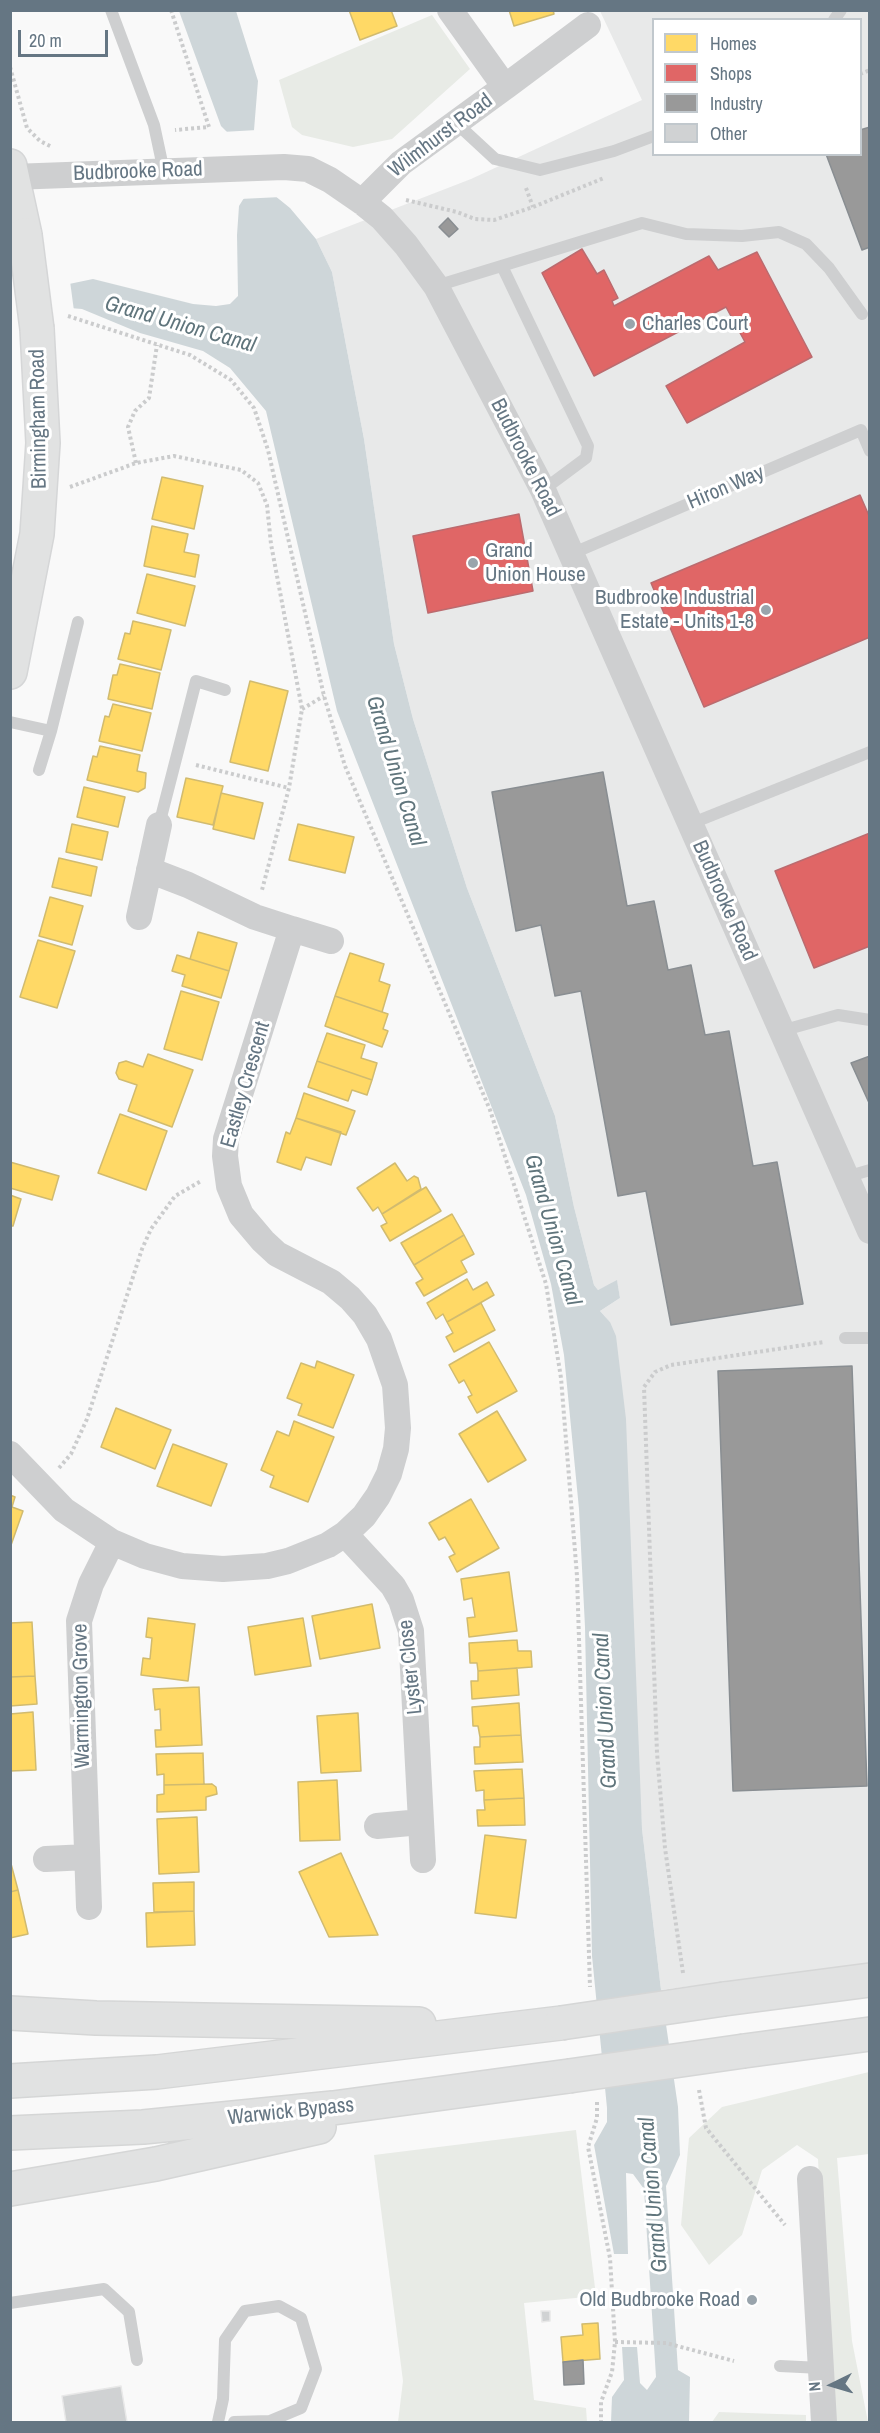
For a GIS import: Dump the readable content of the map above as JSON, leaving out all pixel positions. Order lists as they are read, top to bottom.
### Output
{
  "streets": {
    "main road": ["Birmingham Road", "Warwick Bypass"],
    "street": [
      "Wilmhurst Road",
      "Budbrooke Road",
      "Eastley Crescent",
      "Lyster Close",
      "Warmington Grove"
    ],
    "lane": ["Hiron Way"]
  },
  "crossings": [
    ["Wilmhurst Road", "Budbrooke Road"],
    ["Budbrooke Road", "Birmingham Road"],
    ["Budbrooke Road", "Hiron Way"],
    ["Eastley Crescent", "Lyster Close"],
    ["Eastley Crescent", "Warmington Grove"]
  ],
  "water": ["Grand Union Canal"],
  "places": [
    "Charles Court",
    "Grand Union House",
    "Budbrooke Industrial Estate - Units 1-8",
    "Old Budbrooke Road"
  ],
  "legend": [
    "Homes",
    "Shops",
    "Industry",
    "Other"
  ],
  "scale_bar": "20 m",
  "north": "left"
}
